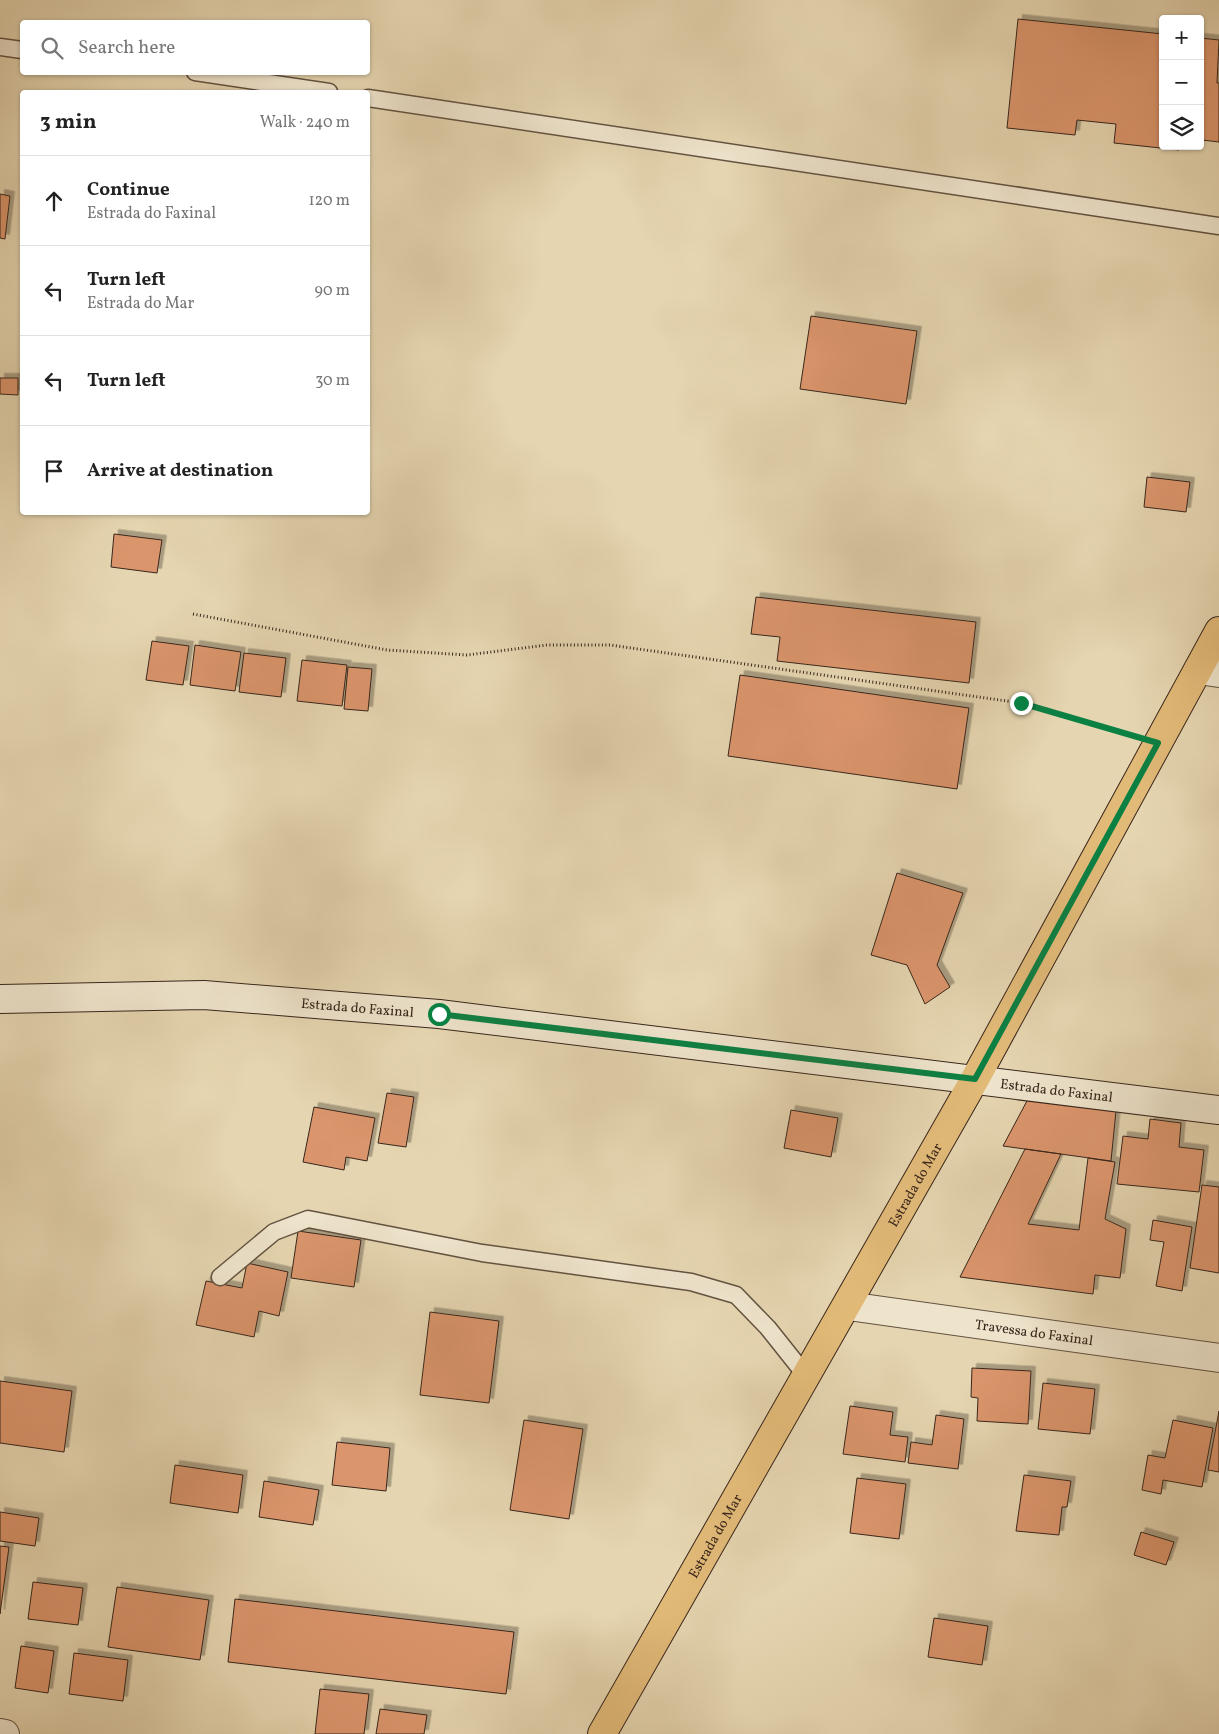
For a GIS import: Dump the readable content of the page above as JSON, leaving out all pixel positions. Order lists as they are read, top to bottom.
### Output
{
  "streets": {
    "main road": ["Estrada do Mar"],
    "street": ["Estrada do Faxinal", "Travessa do Faxinal"]
  },
  "crossings": [
    ["Estrada do Faxinal", "Estrada do Mar"],
    ["Estrada do Mar", "Travessa do Faxinal"]
  ],
  "page": {
    "map_buttons": ["+", "−"],
    "search": "Search here",
    "heading": ["3 min", "Walk · 240 m"],
    "list": [
      ["Continue", "Estrada do Faxinal", "120 m"],
      ["Turn left", "Estrada do Mar", "90 m"],
      ["Turn left", "30 m"],
      "Arrive at destination"
    ]
  }
}
